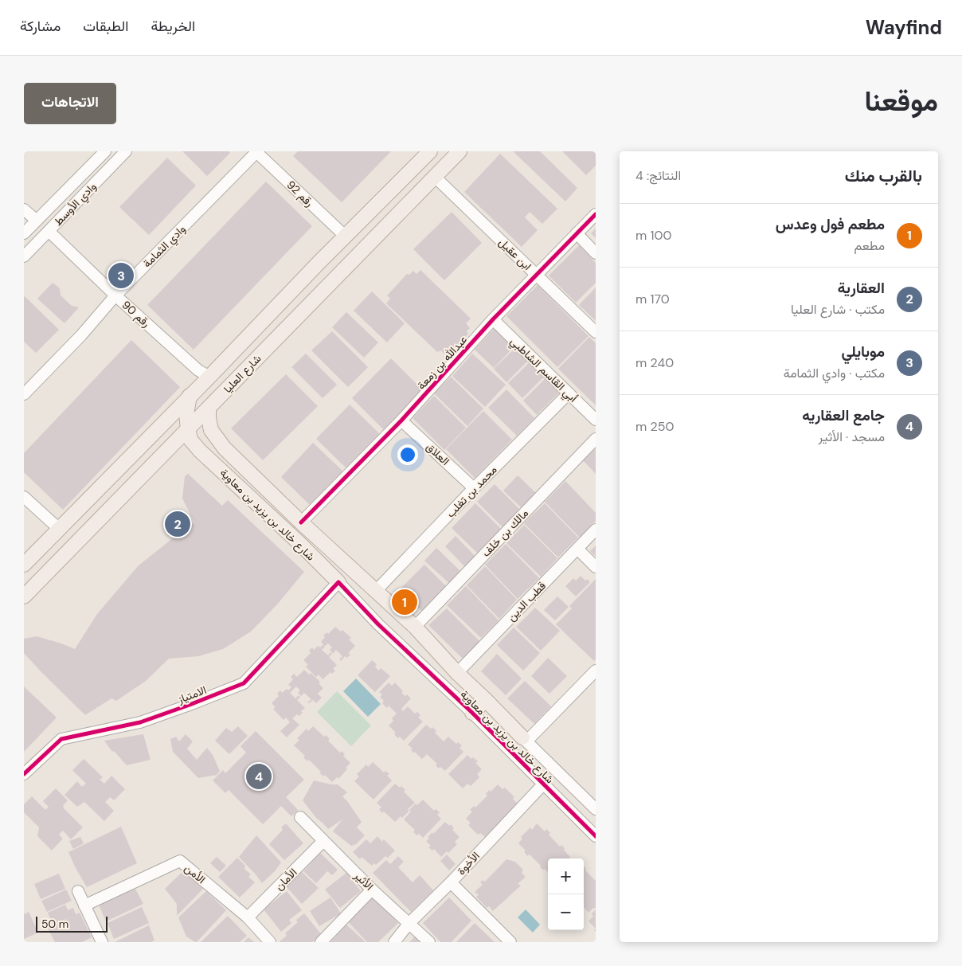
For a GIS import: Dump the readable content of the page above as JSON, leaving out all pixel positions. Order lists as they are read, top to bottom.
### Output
{
  "streets": {
    "main road": ["شارع العليا", "شارع خالد بن يزيد بن معاوية"],
    "street": [
      "رقم 92",
      "وادي الأوسط",
      "وادي الثمامة",
      "ابن عقيل",
      "رقم 90",
      "عبدالله بن زمعة",
      "أبي القاسم الشاطبي",
      "العلاق",
      "محمد بن تغلب",
      "مالك بن خلف",
      "قطب الدين",
      "الامتياز",
      "الأخوة",
      "الأمن",
      "الأمان",
      "الأثير"
    ]
  },
  "crossings": [
    ["رقم 92", "وادي الثمامة"],
    ["رقم 92", "شارع العليا"],
    ["وادي الأوسط", "رقم 90"],
    ["وادي الثمامة", "رقم 90"],
    ["ابن عقيل", "عبدالله بن زمعة"],
    ["ابن عقيل", "شارع العليا"],
    ["رقم 90", "شارع العليا"],
    ["عبدالله بن زمعة", "أبي القاسم الشاطبي"],
    ["عبدالله بن زمعة", "العلاق"],
    ["عبدالله بن زمعة", "شارع خالد بن يزيد بن معاوية"],
    ["أبي القاسم الشاطبي", "محمد بن تغلب"],
    ["شارع العليا", "شارع خالد بن يزيد بن معاوية"],
    ["العلاق", "محمد بن تغلب"],
    ["محمد بن تغلب", "شارع خالد بن يزيد بن معاوية"],
    ["شارع خالد بن يزيد بن معاوية", "مالك بن خلف"],
    ["شارع خالد بن يزيد بن معاوية", "قطب الدين"],
    ["شارع خالد بن يزيد بن معاوية", "الامتياز"],
    ["شارع خالد بن يزيد بن معاوية", "الأخوة"],
    ["الأخوة", "الأثير"],
    ["الأمن", "الأمان"],
    ["الأمان", "الأثير"]
  ],
  "scale_bar": "50 m",
  "page": {
    "header": "Wayfind",
    "nav": ["الخريطة", "الطبقات", "مشاركة"],
    "title": "موقعنا",
    "buttons": "الاتجاهات",
    "heading": ["بالقرب منك", "النتائج: 4"],
    "list": [
      {
        "mark": "1",
        "name": "مطعم فول وعدس",
        "note": "مطعم",
        "value": "100 m"
      },
      {
        "mark": "2",
        "name": "العقارية",
        "note": "مكتب · شارع العليا",
        "value": "170 m"
      },
      {
        "mark": "3",
        "name": "موبايلي",
        "note": "مكتب · وادي الثمامة",
        "value": "240 m"
      },
      {
        "mark": "4",
        "name": "جامع العقاريه",
        "note": "مسجد · الأثير",
        "value": "250 m"
      }
    ],
    "pins": [
      "3",
      "2",
      "1",
      "4"
    ],
    "map_buttons": ["+", "−"],
    "scale": "50 m"
  }
}
